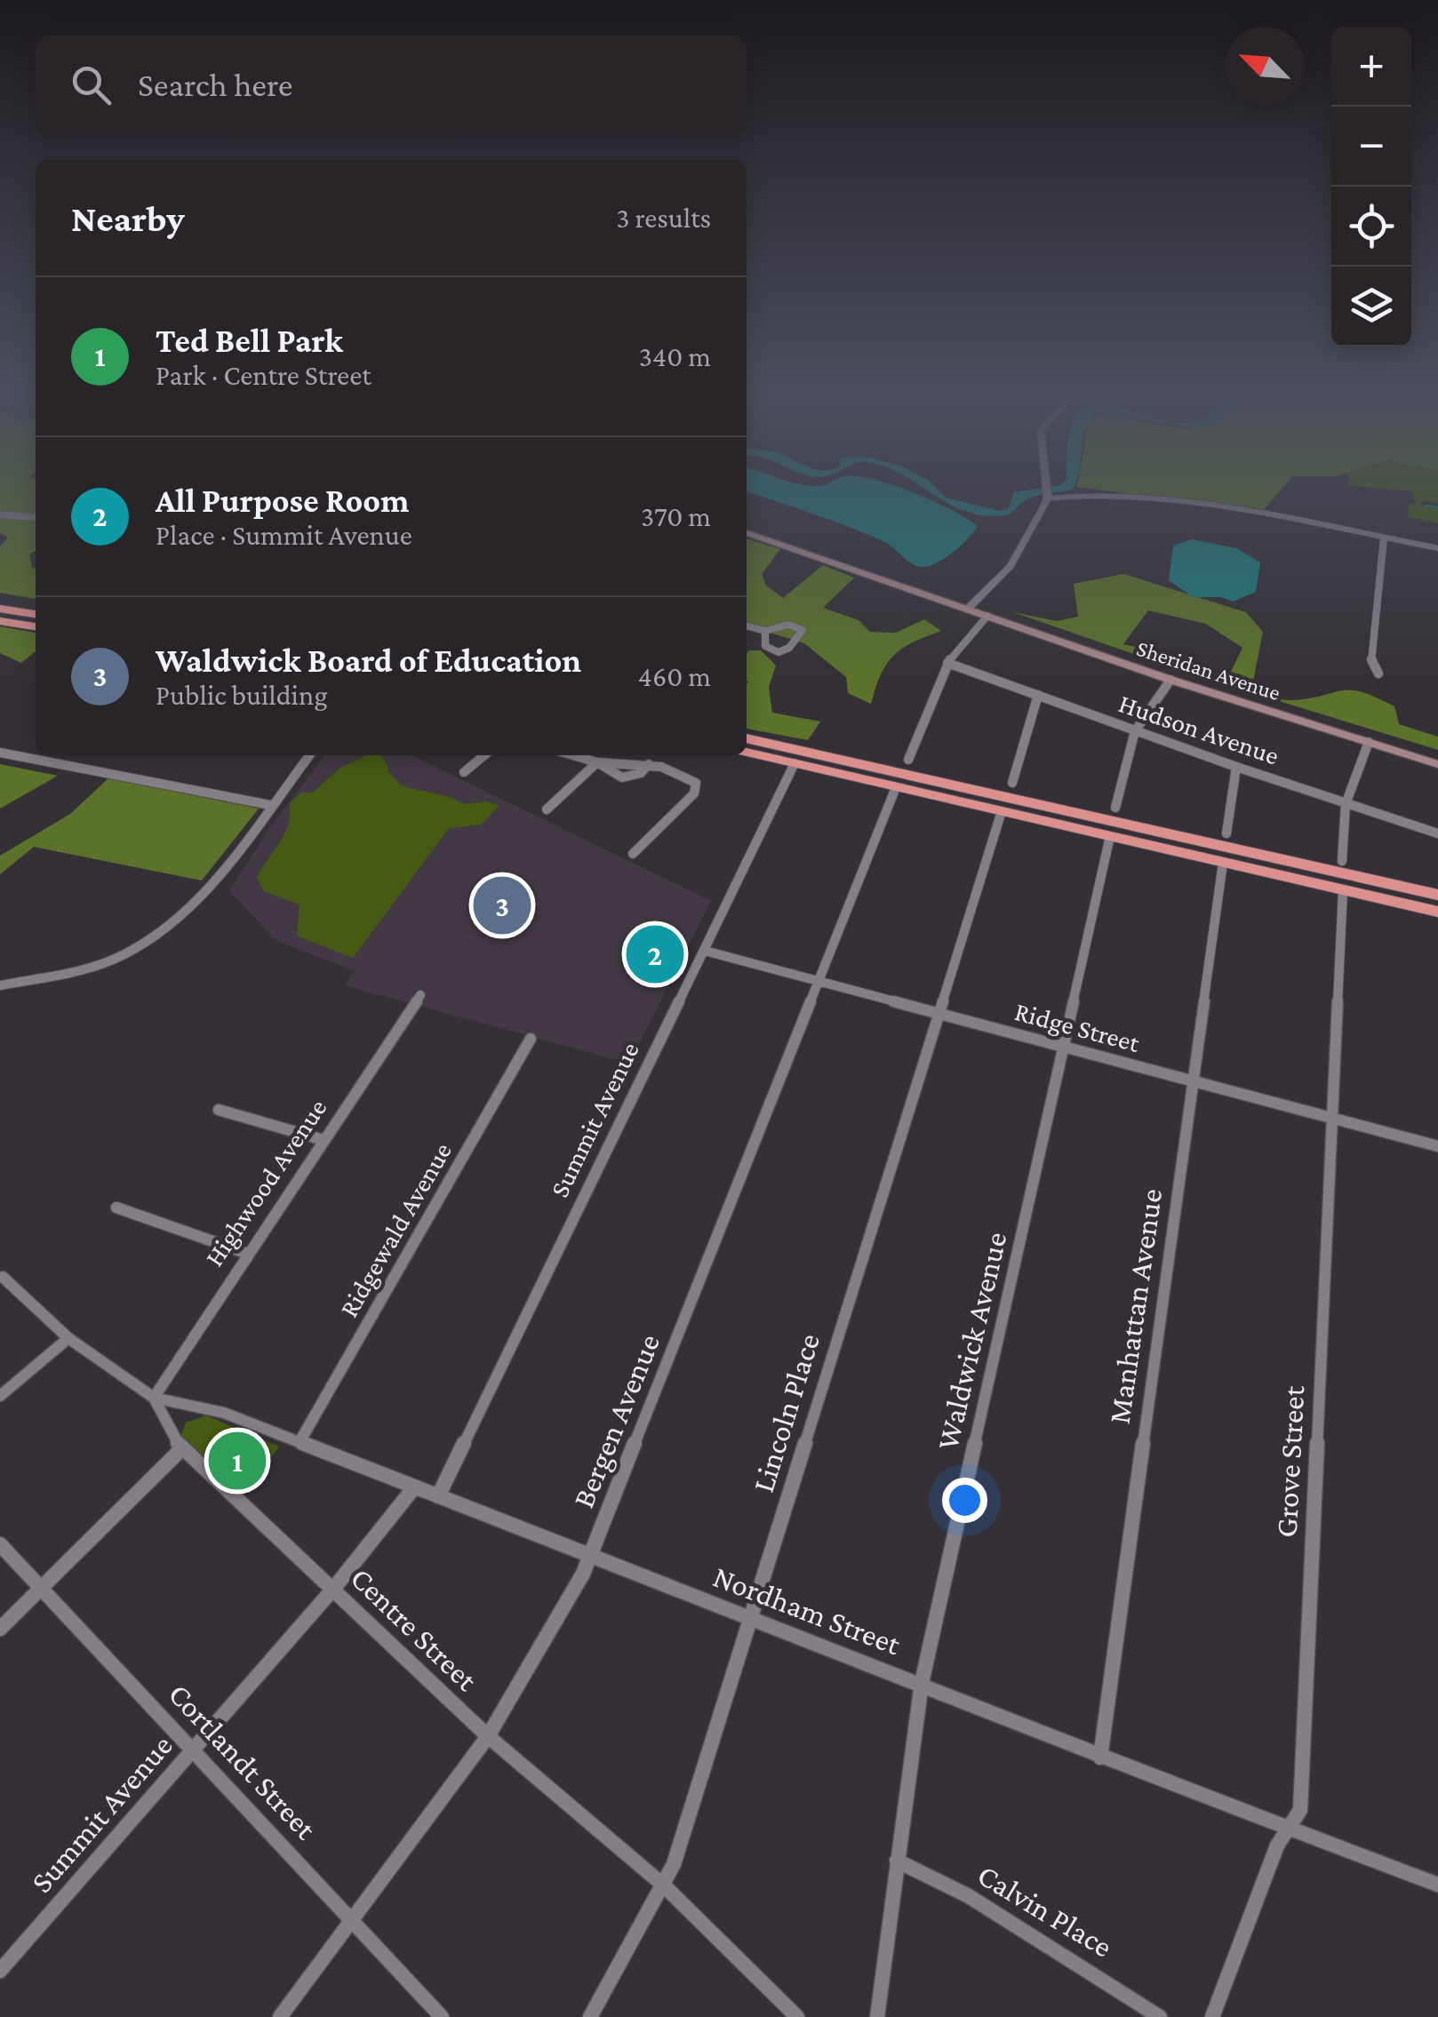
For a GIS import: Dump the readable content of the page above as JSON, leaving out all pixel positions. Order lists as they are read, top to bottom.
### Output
{
  "streets": {
    "main road": ["Sheridan Avenue"],
    "street": [
      "Hudson Avenue",
      "Ridge Street",
      "Summit Avenue",
      "Highwood Avenue",
      "Ridgewald Avenue",
      "Manhattan Avenue",
      "Waldwick Avenue",
      "Lincoln Place",
      "Bergen Avenue",
      "Grove Street",
      "Nordham Street",
      "Centre Street",
      "Cortlandt Street",
      "Calvin Place"
    ]
  },
  "crossings": [
    ["Ridge Street", "Summit Avenue"],
    ["Ridge Street", "Manhattan Avenue"],
    ["Ridge Street", "Waldwick Avenue"],
    ["Ridge Street", "Lincoln Place"],
    ["Ridge Street", "Bergen Avenue"],
    ["Ridge Street", "Grove Street"],
    ["Summit Avenue", "Nordham Street"],
    ["Summit Avenue", "Centre Street"],
    ["Summit Avenue", "Cortlandt Street"],
    ["Highwood Avenue", "Nordham Street"],
    ["Highwood Avenue", "Centre Street"],
    ["Ridgewald Avenue", "Nordham Street"],
    ["Manhattan Avenue", "Nordham Street"],
    ["Waldwick Avenue", "Nordham Street"],
    ["Waldwick Avenue", "Calvin Place"],
    ["Lincoln Place", "Nordham Street"],
    ["Lincoln Place", "Centre Street"],
    ["Bergen Avenue", "Nordham Street"],
    ["Bergen Avenue", "Centre Street"],
    ["Bergen Avenue", "Cortlandt Street"],
    ["Grove Street", "Nordham Street"],
    ["Nordham Street", "Centre Street"]
  ],
  "north": "top left",
  "page": {
    "map_buttons": ["+", "−"],
    "search": "Search here",
    "heading": ["Nearby", "3 results"],
    "list": [
      {
        "mark": "1",
        "name": "Ted Bell Park",
        "note": "Park · Centre Street",
        "value": "340 m"
      },
      {
        "mark": "2",
        "name": "All Purpose Room",
        "note": "Place · Summit Avenue",
        "value": "370 m"
      },
      {
        "mark": "3",
        "name": "Waldwick Board of Education",
        "note": "Public building",
        "value": "460 m"
      }
    ],
    "pins": ["3", "2", "1"]
  }
}
